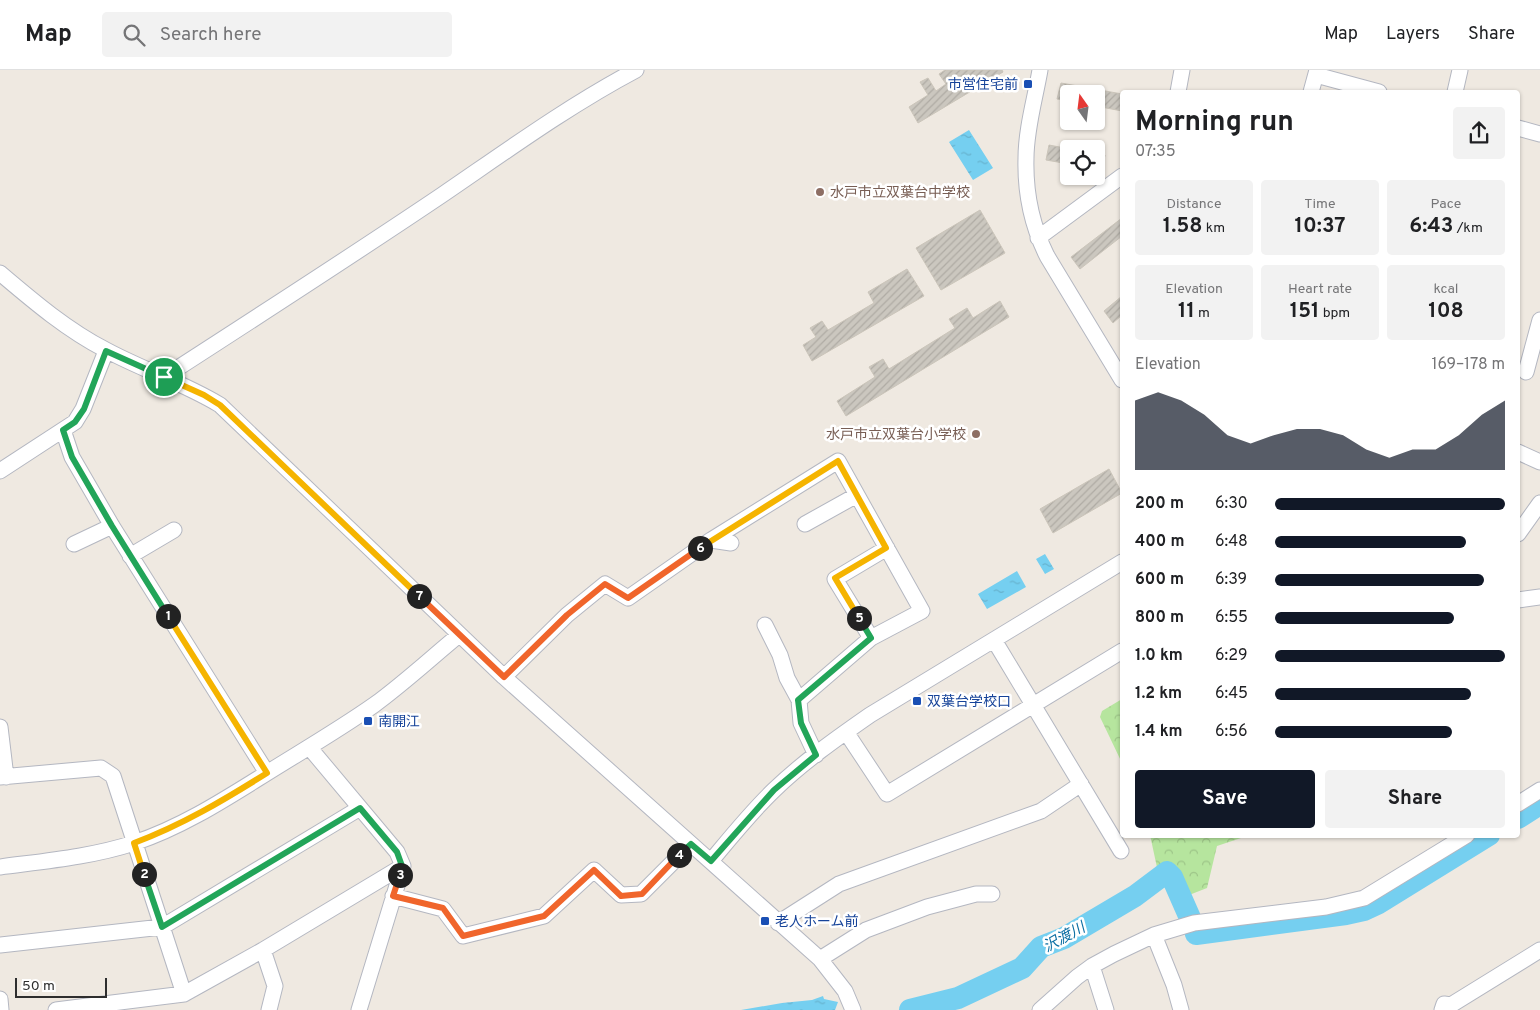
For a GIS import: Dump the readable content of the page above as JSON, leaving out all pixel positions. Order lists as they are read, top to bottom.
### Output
{
  "water": ["沢渡川"],
  "places": {
    "transit": [
      "市営住宅前",
      "双葉台学校口",
      "南開江",
      "老人ホーム前"
    ],
    "other": ["水戸市立双葉台中学校", "水戸市立双葉台小学校"]
  },
  "scale_bar": "50 m",
  "north": "top",
  "page": {
    "header": "Map",
    "search": "Search here",
    "nav": ["Map", "Layers", "Share"],
    "heading": ["Morning run", "07:35"],
    "stats": [
      ["Distance", "1.58 km"],
      ["Time", "10:37"],
      ["Pace", "6:43 /km"],
      ["Elevation", "11 m"],
      ["Heart rate", "151 bpm"],
      ["kcal", "108"]
    ],
    "chart": ["Elevation", "169–178 m"],
    "list": [
      {
        "name": "200 m",
        "note": "6:30"
      },
      {
        "name": "400 m",
        "note": "6:48"
      },
      {
        "name": "600 m",
        "note": "6:39"
      },
      {
        "name": "800 m",
        "note": "6:55"
      },
      {
        "name": "1.0 km",
        "note": "6:29"
      },
      {
        "name": "1.2 km",
        "note": "6:45"
      },
      {
        "name": "1.4 km",
        "note": "6:56"
      }
    ],
    "pins": [
      "6",
      "7",
      "1",
      "5",
      "4",
      "2",
      "3"
    ],
    "buttons": ["Save", "Share"],
    "scale": "50 m"
  }
}
